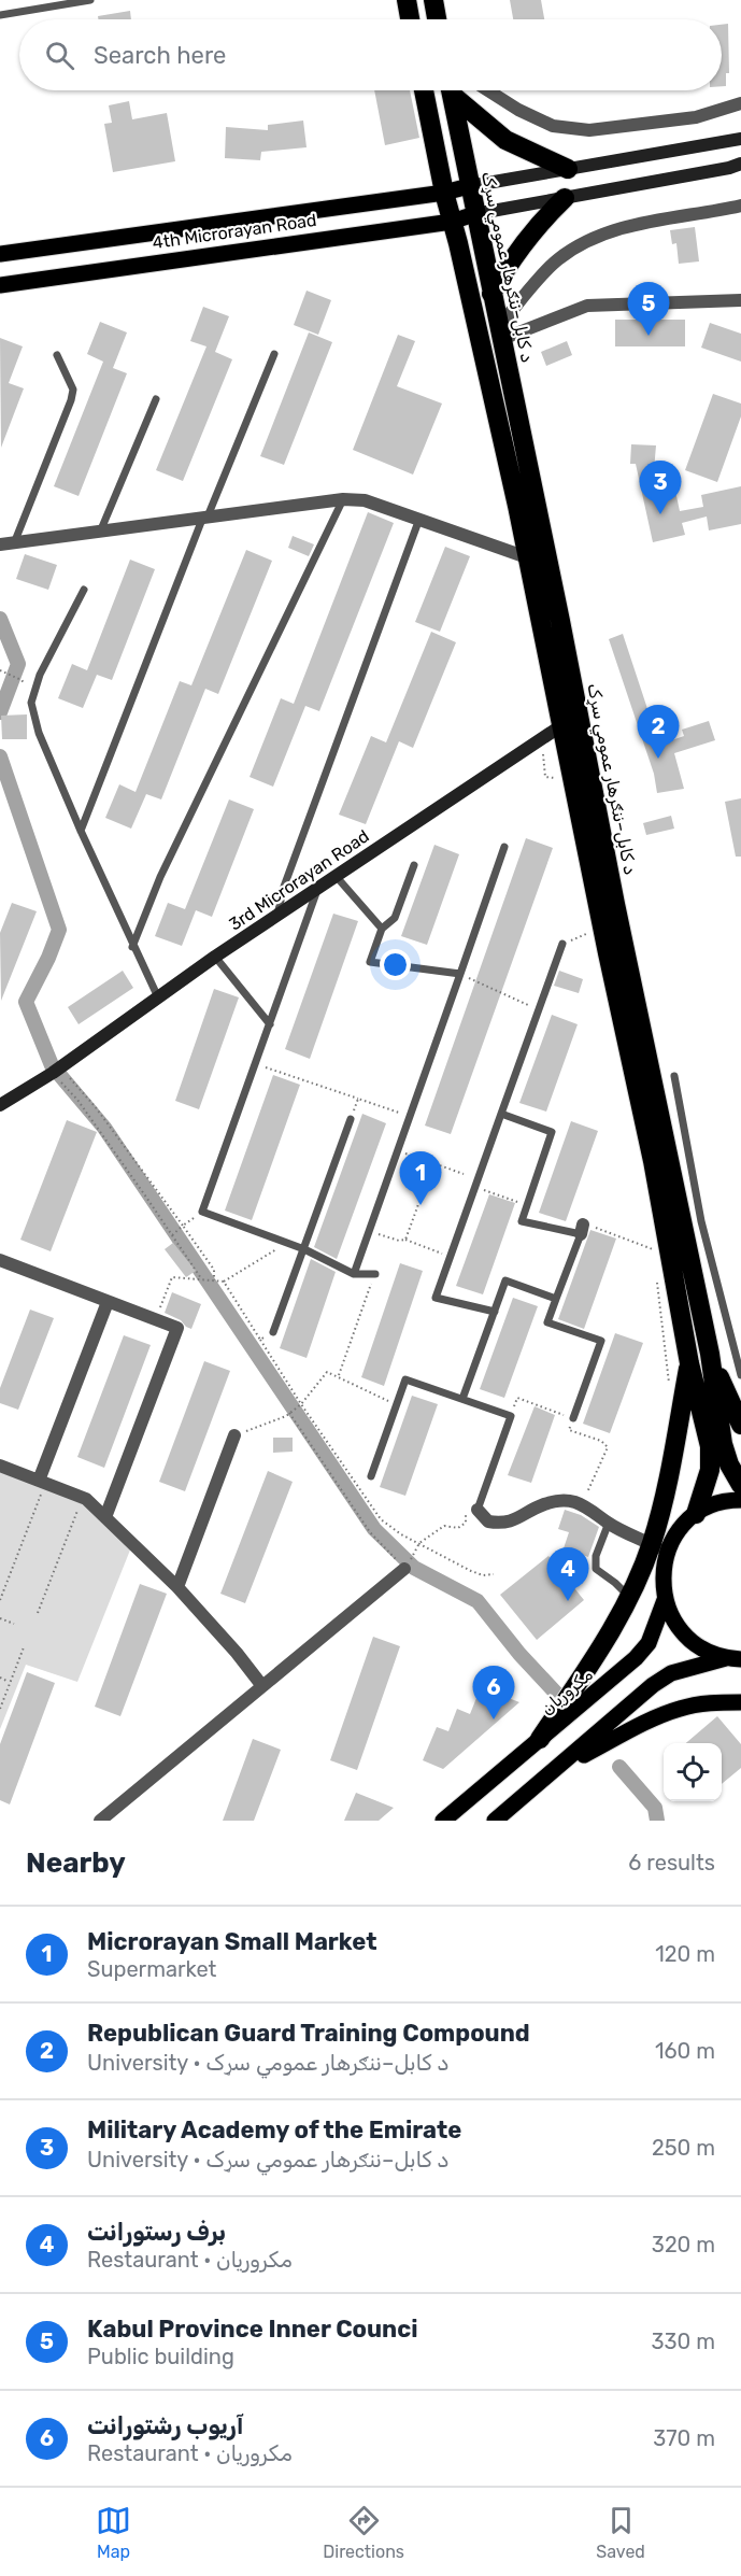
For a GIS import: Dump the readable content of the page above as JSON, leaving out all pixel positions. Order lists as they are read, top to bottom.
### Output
{
  "streets": {
    "highway": ["د کابل–ننګرهار عمومي سړک"],
    "main road": ["4th Microrayan Road", "مکروریان"],
    "street": ["3rd Microrayan Road"]
  },
  "crossings": [
    ["4th Microrayan Road", "د کابل–ننګرهار عمومي سړک"]
  ],
  "page": {
    "search": "Search here",
    "pins": [
      "5",
      "3",
      "2",
      "1",
      "4",
      "6"
    ],
    "heading": ["Nearby", "6 results"],
    "list": [
      {
        "mark": "1",
        "name": "Microrayan Small Market",
        "note": "Supermarket",
        "value": "120 m"
      },
      {
        "mark": "2",
        "name": "Republican Guard Training Compound",
        "note": "University · د کابل–ننګرهار عمومي سړک",
        "value": "160 m"
      },
      {
        "mark": "3",
        "name": "Military Academy of the Emirate",
        "note": "University · د کابل–ننګرهار عمومي سړک",
        "value": "250 m"
      },
      {
        "mark": "4",
        "name": "برف رستورانت",
        "note": "Restaurant · مکروریان",
        "value": "320 m"
      },
      {
        "mark": "5",
        "name": "Kabul Province Inner Counci",
        "note": "Public building",
        "value": "330 m"
      },
      {
        "mark": "6",
        "name": "آریوب رشتورانت",
        "note": "Restaurant · مکروریان",
        "value": "370 m"
      }
    ],
    "nav": ["Map", "Directions", "Saved"]
  }
}
